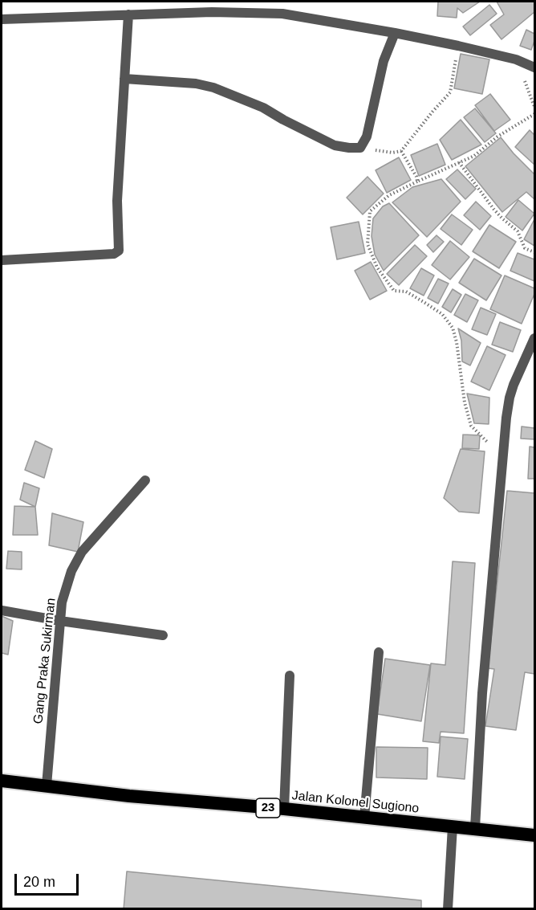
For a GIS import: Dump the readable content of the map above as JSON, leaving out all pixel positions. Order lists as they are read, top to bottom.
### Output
{
  "streets": {
    "highway": ["Jalan Kolonel Sugiono", "23"],
    "street": ["Gang Praka Sukirman"]
  },
  "crossings": [
    ["Gang Praka Sukirman", "Jalan Kolonel Sugiono"]
  ],
  "scale_bar": "20 m"
}
